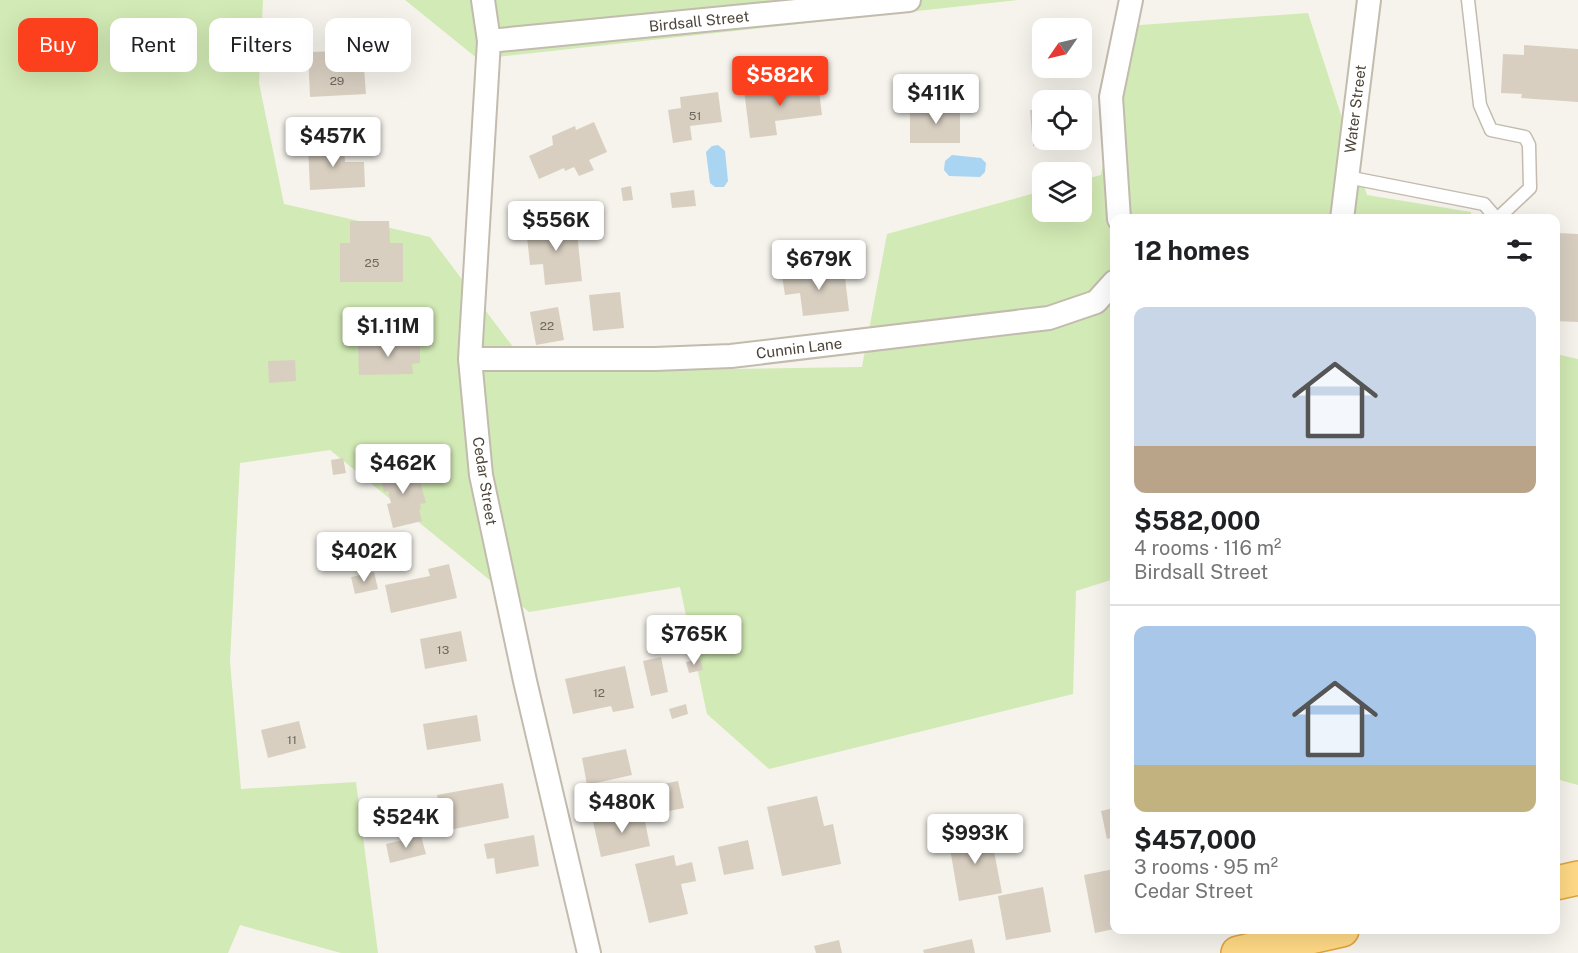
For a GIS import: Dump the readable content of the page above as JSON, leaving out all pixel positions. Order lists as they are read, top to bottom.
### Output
{
  "streets": {
    "street": [
      "Birdsall Street",
      "Water Street",
      "Cunnin Lane",
      "Cedar Street"
    ]
  },
  "crossings": [
    ["Birdsall Street", "Cedar Street"],
    ["Cunnin Lane", "Cedar Street"]
  ],
  "house_numbers": [
    "29",
    "51",
    "25",
    "22",
    "13",
    "12",
    "11"
  ],
  "north": "bottom left",
  "page": {
    "chip": [
      "Buy",
      "Rent",
      "Filters",
      "New"
    ],
    "price": [
      "$582K",
      "$411K",
      "$457K",
      "$556K",
      "$679K",
      "$1.11M",
      "$462K",
      "$402K",
      "$765K",
      "$480K",
      "$524K",
      "$993K"
    ],
    "heading": "12 homes",
    "list": [
      {
        "name": "$582,000",
        "note": "4 rooms · 116 m² · Birdsall Street"
      },
      {
        "name": "$457,000",
        "note": "3 rooms · 95 m² · Cedar Street"
      }
    ]
  }
}
